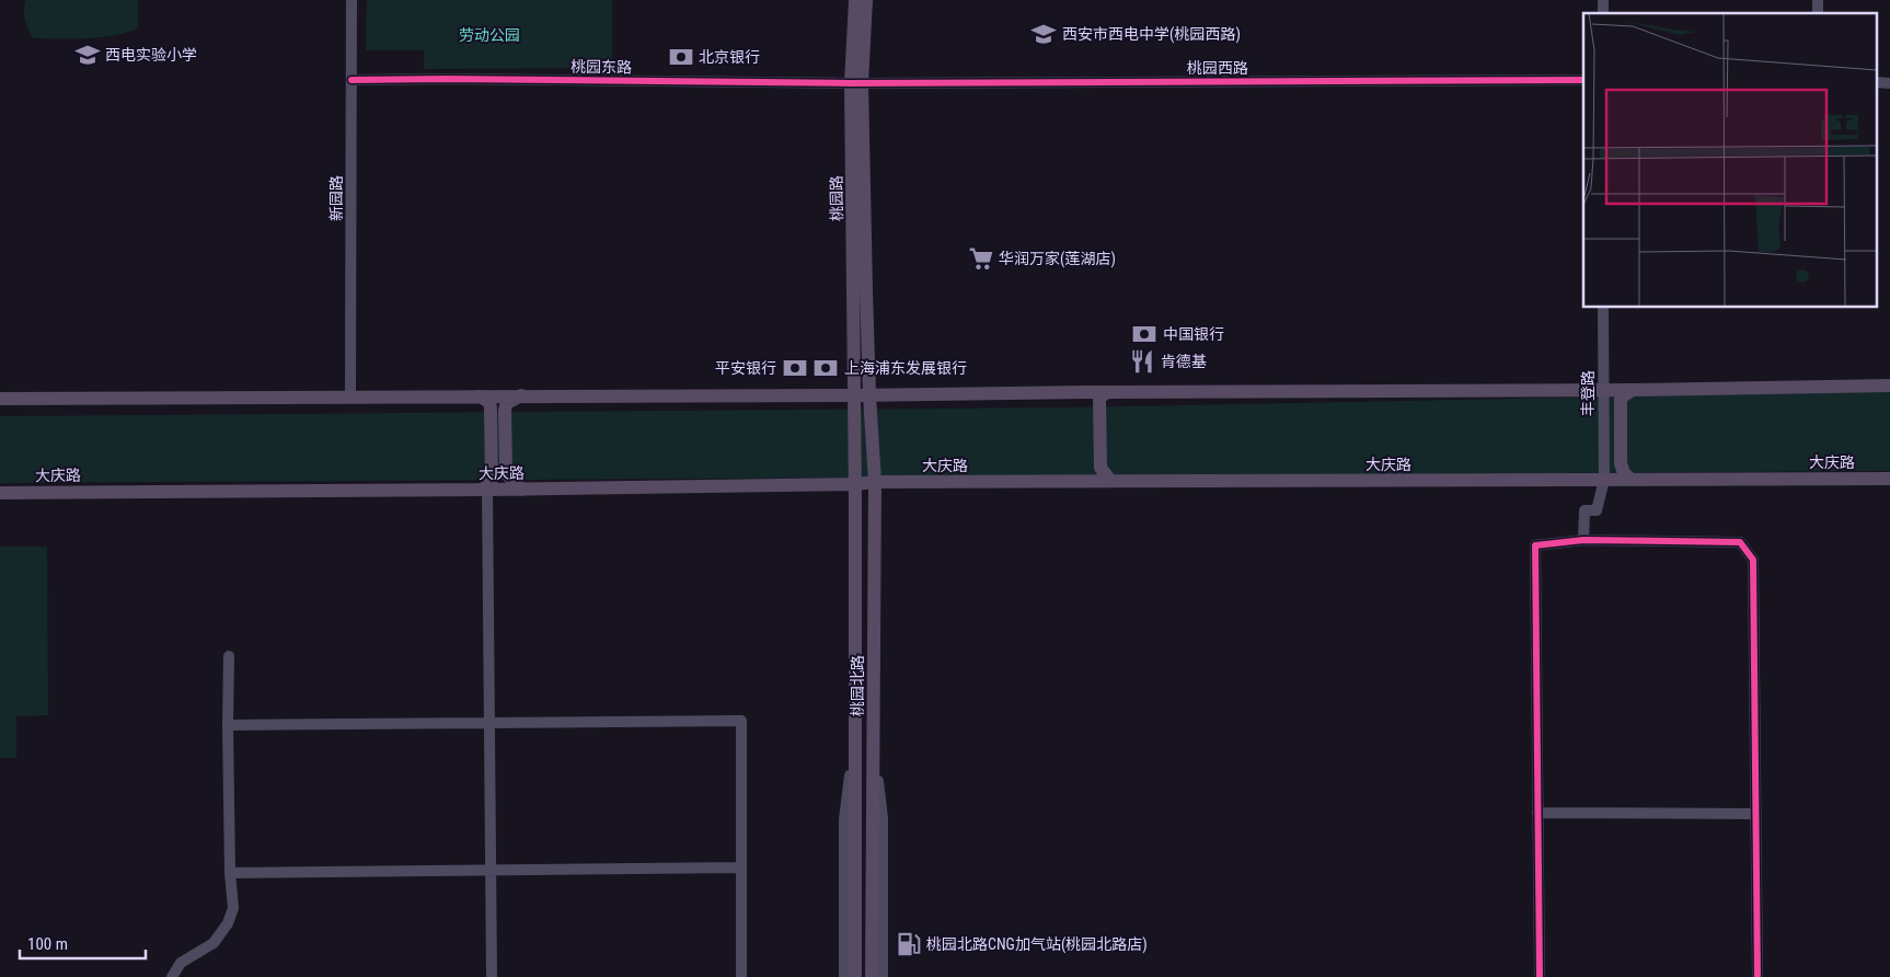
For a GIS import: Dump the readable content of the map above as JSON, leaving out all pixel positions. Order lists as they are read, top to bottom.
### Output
{
  "streets": {
    "main road": ["桃园路", "大庆路", "桃园北路"],
    "street": [
      "桃园东路",
      "桃园西路",
      "新园路",
      "丰登路"
    ]
  },
  "crossings": [
    ["桃园东路", "桃园西路"],
    ["桃园东路", "新园路"],
    ["桃园东路", "桃园路"],
    ["桃园西路", "桃园路"],
    ["桃园路", "桃园北路"],
    ["大庆路", "桃园北路"]
  ],
  "parks": ["劳动公园"],
  "places": {
    "school or university": ["西安市西电中学(桃园西路)", "西电实验小学"],
    "bank": [
      "北京银行",
      "中国银行",
      "平安银行",
      "上海浦东发展银行"
    ],
    "supermarket": ["华润万家(莲湖店)"],
    "restaurant": ["肯德基"],
    "fuel station": ["桃园北路CNG加气站(桃园北路店)"]
  },
  "scale_bar": "100 m"
}
